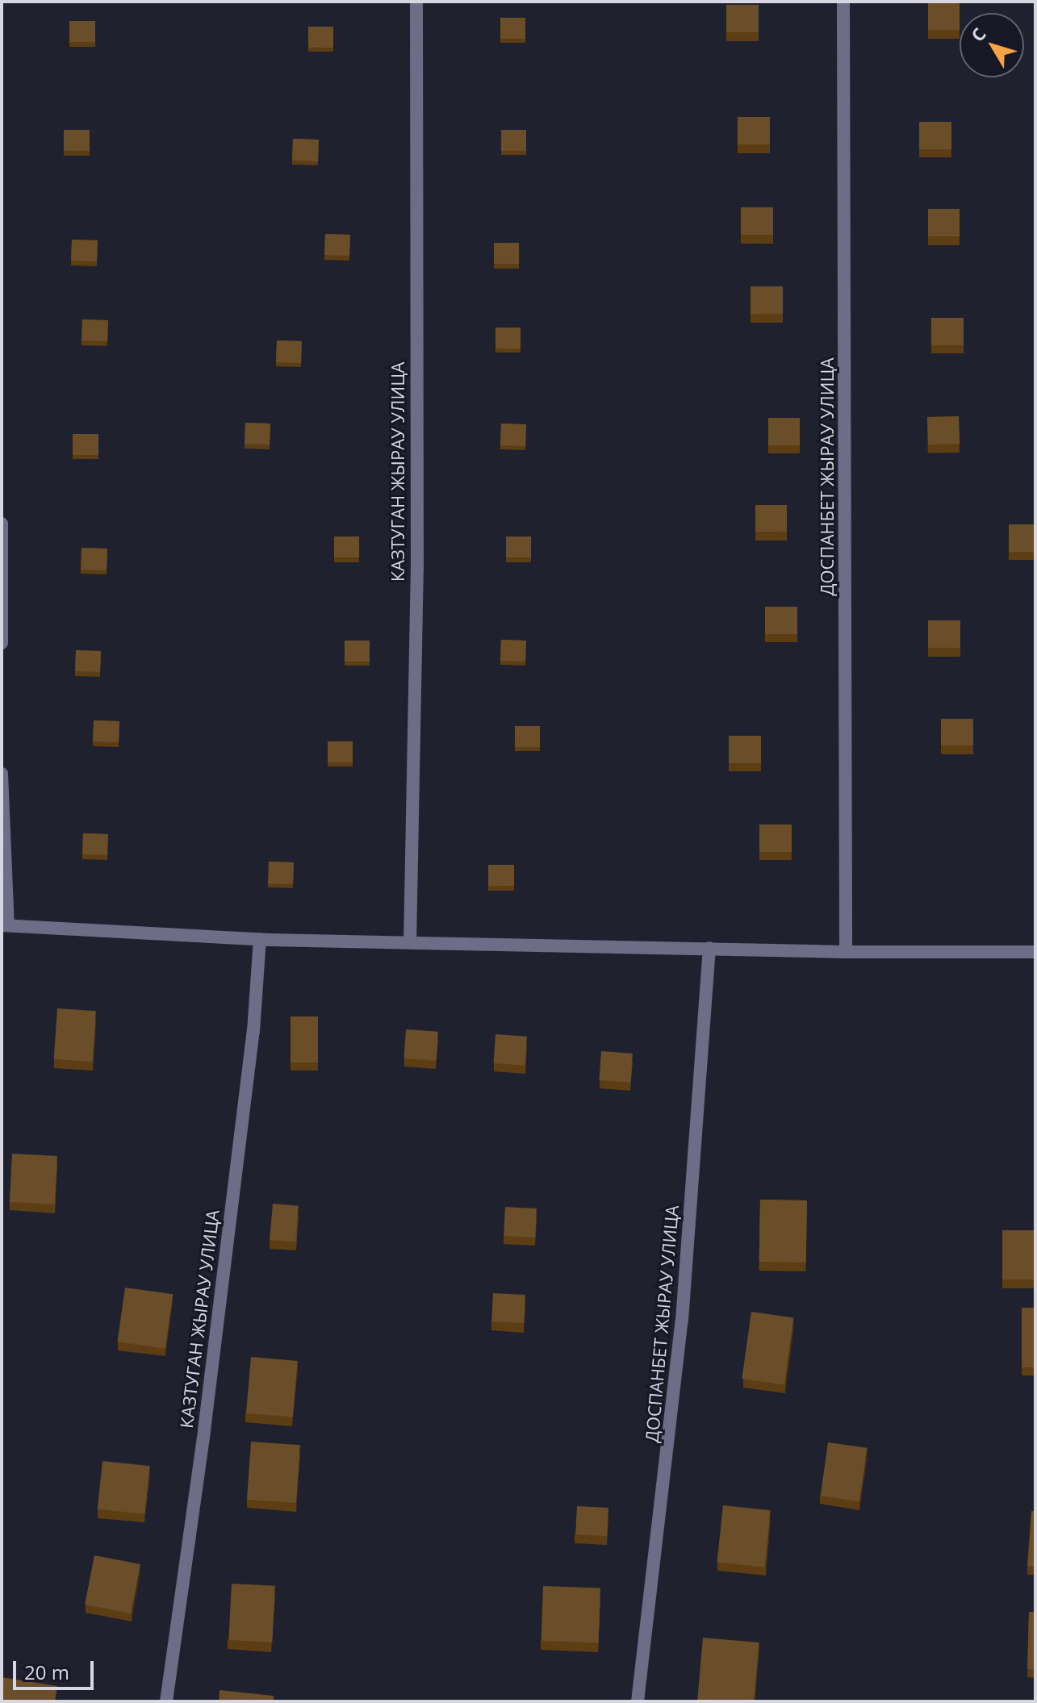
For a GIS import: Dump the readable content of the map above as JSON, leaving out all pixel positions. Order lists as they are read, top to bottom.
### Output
{
  "streets": {
    "street": ["КАЗТУГАН ЖЫРАУ УЛИЦА", "ДОСПАНБЕТ ЖЫРАУ УЛИЦА"]
  },
  "scale_bar": "20 m",
  "north": "top left"
}
